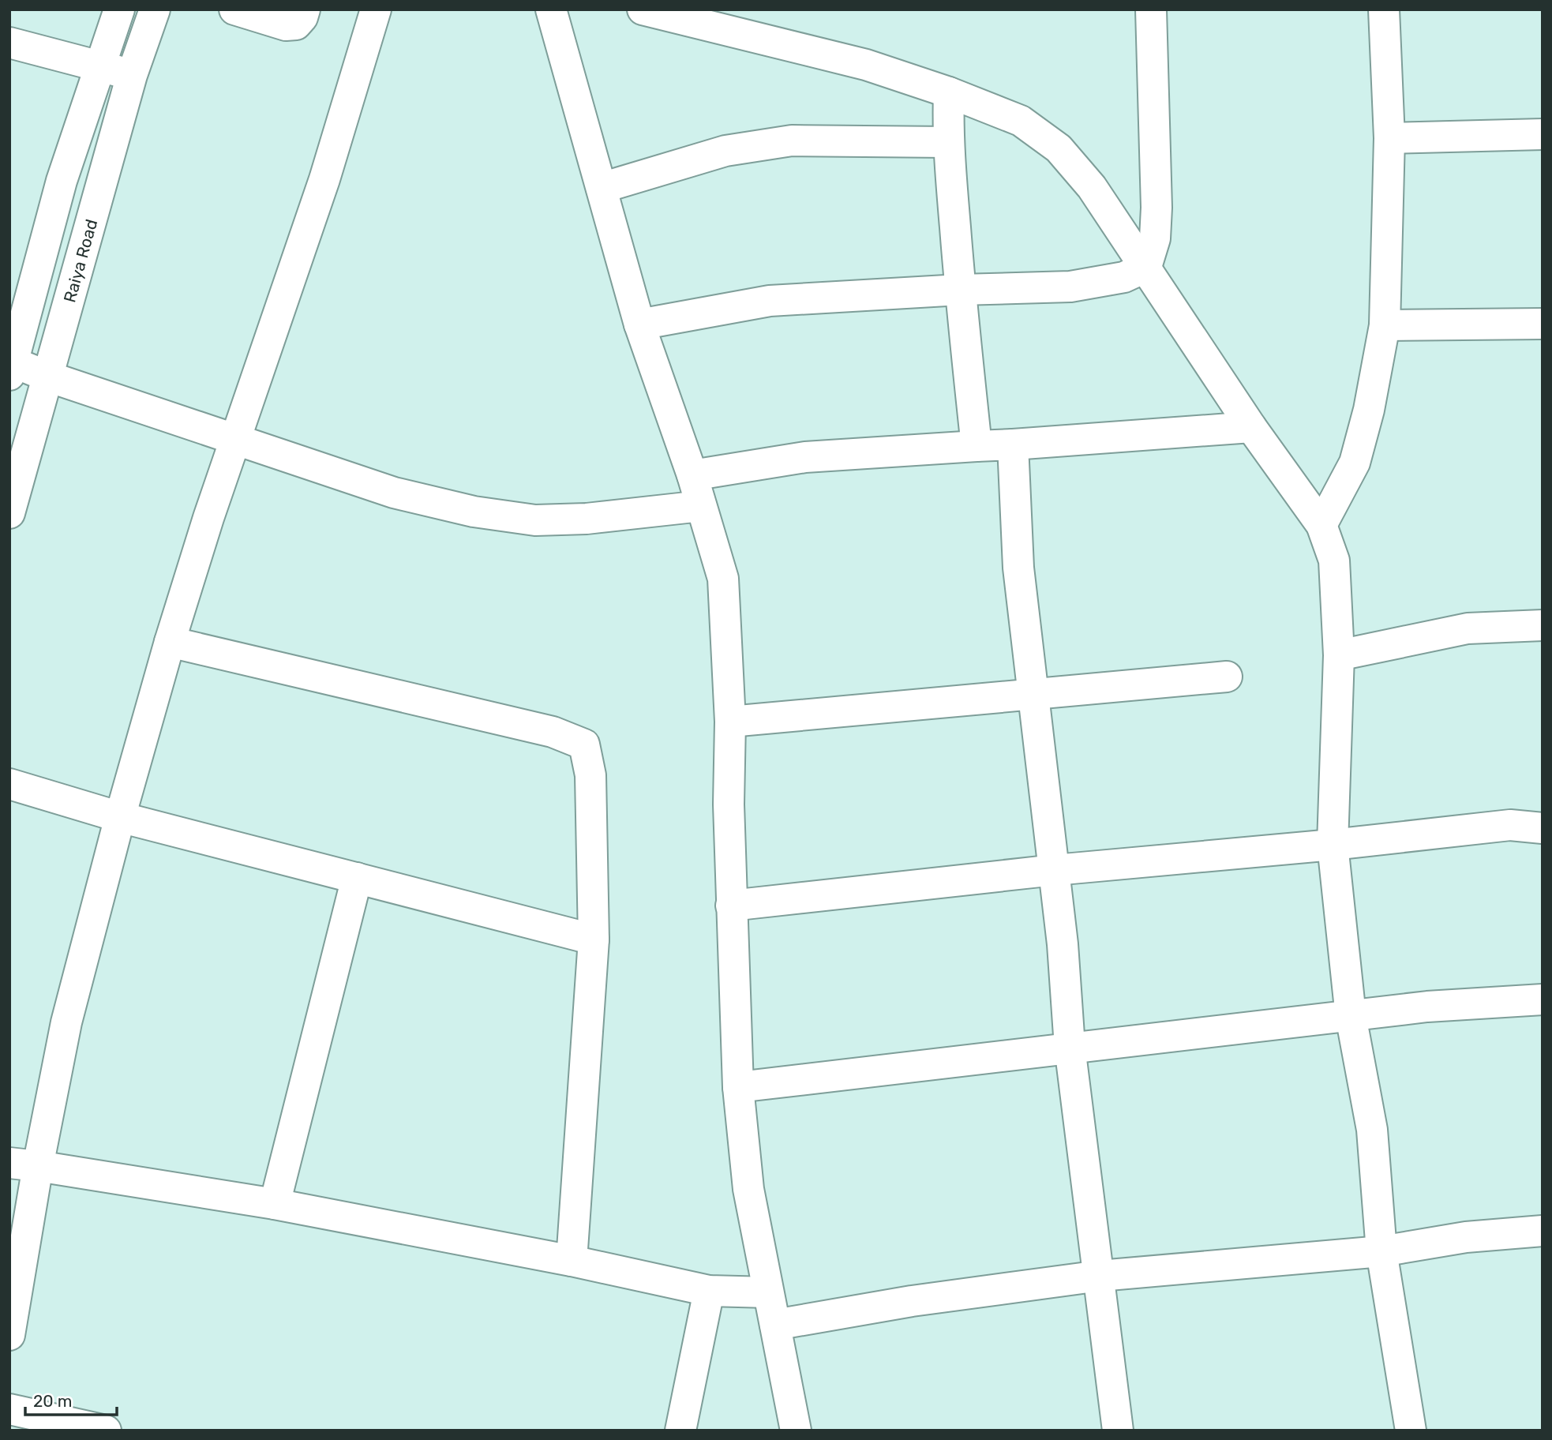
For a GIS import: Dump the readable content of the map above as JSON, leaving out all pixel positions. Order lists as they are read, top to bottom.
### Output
{
  "streets": {
    "street": ["Raiya Road"]
  },
  "scale_bar": "20 m"
}
